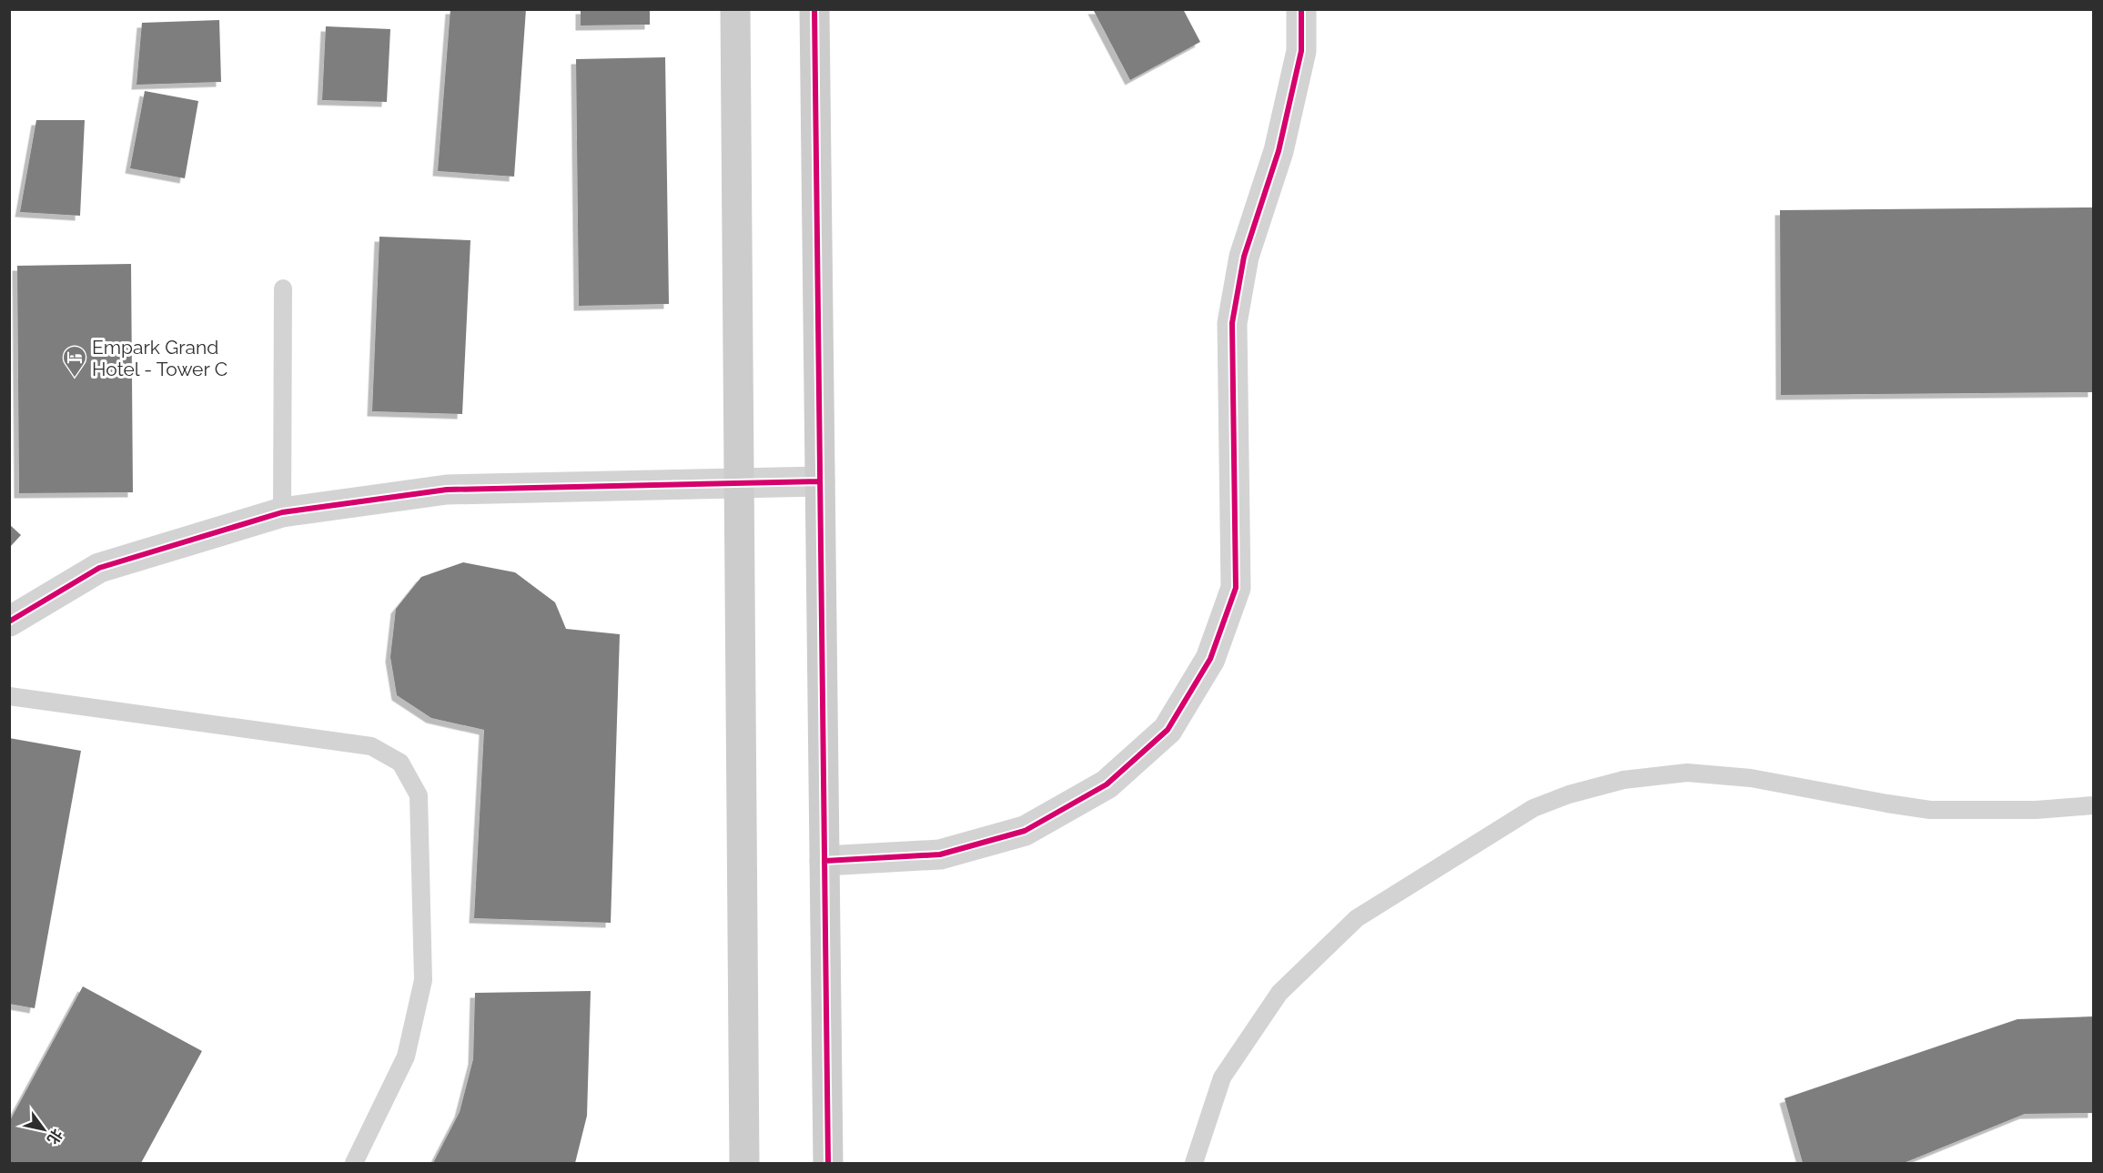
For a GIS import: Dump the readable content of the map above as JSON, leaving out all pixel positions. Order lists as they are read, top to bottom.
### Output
{
  "places": {
    "hotel": ["Empark Grand Hotel - Tower C"]
  },
  "north": "bottom right"
}
